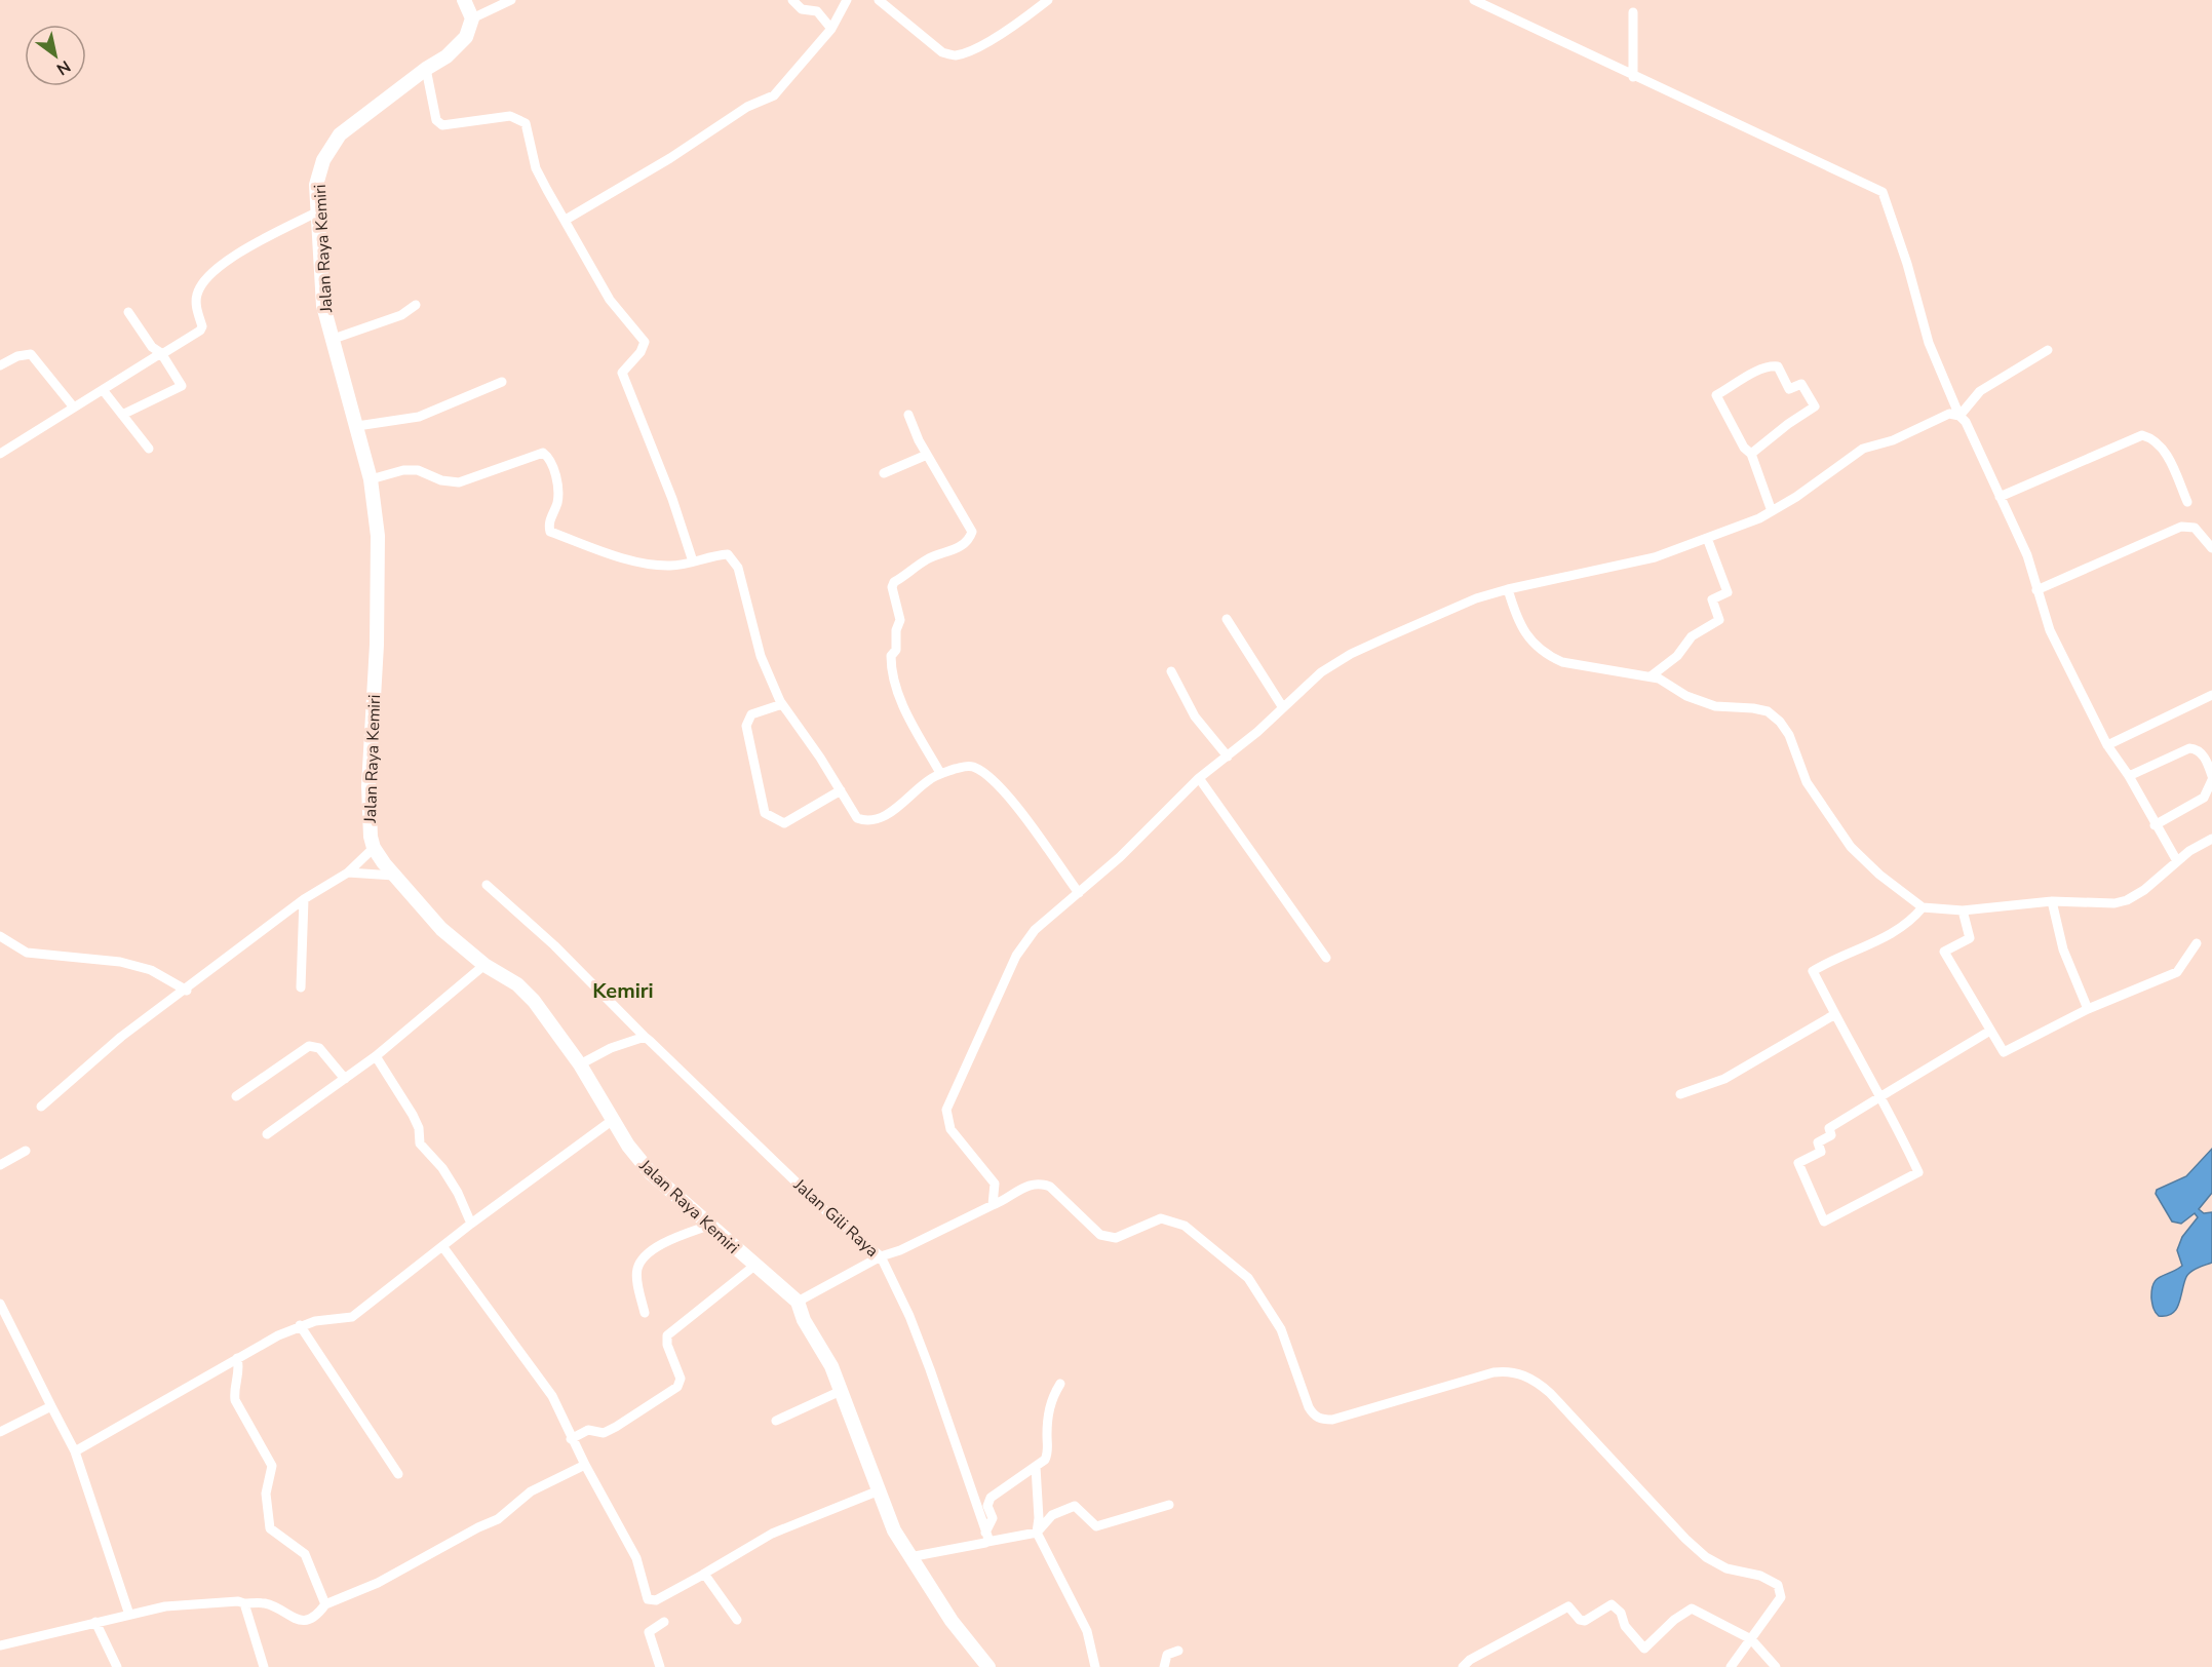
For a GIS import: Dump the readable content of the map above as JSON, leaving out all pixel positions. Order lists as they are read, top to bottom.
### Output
{
  "streets": {
    "street": ["Jalan Raya Kemiri", "Jalan Gili Raya"]
  },
  "districts": ["Kemiri"],
  "north": "bottom right"
}
